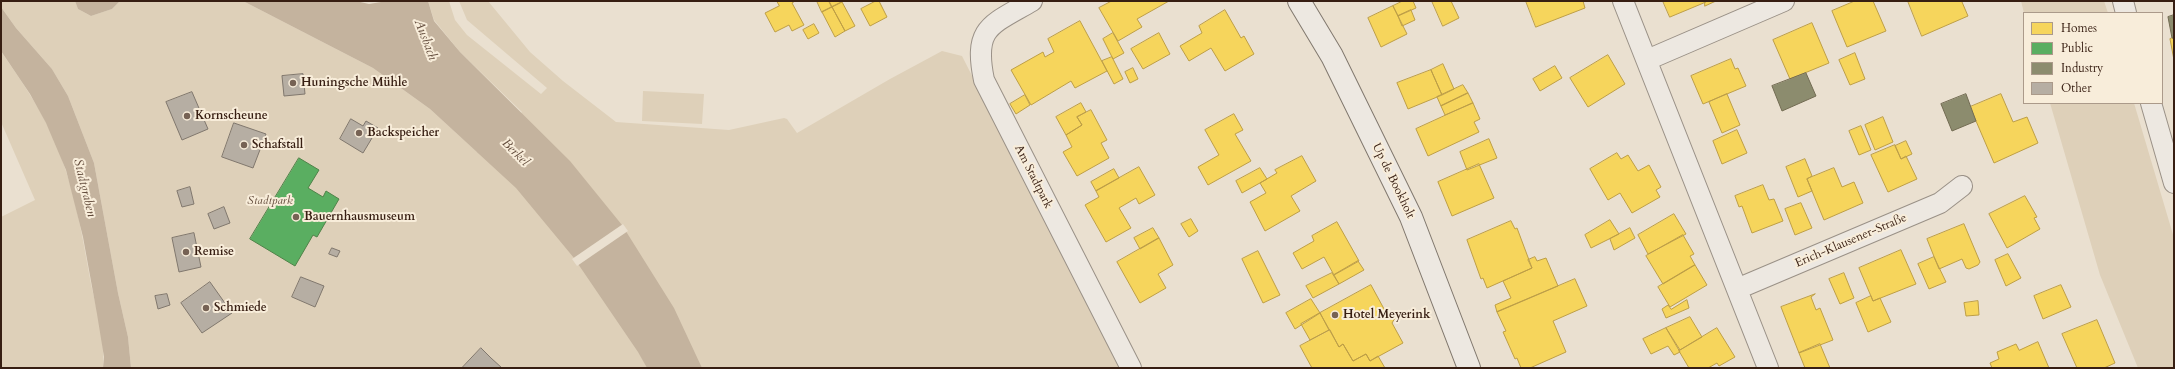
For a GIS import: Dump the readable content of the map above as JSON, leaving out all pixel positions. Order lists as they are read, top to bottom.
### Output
{
  "streets": {
    "street": ["Am Stadtpark", "Up de Bookholt", "Erich-Klausener-Straße"]
  },
  "water": ["Ausbach", "Berkel", "Stadtgraben"],
  "parks": ["Stadtpark"],
  "places": [
    "Huningsche Mühle",
    "Kornscheune",
    "Backspeicher",
    "Schafstall",
    "Bauernhausmuseum",
    "Remise",
    "Schmiede",
    "Hotel Meyerink"
  ],
  "legend": [
    "Homes",
    "Public",
    "Industry",
    "Other"
  ]
}
